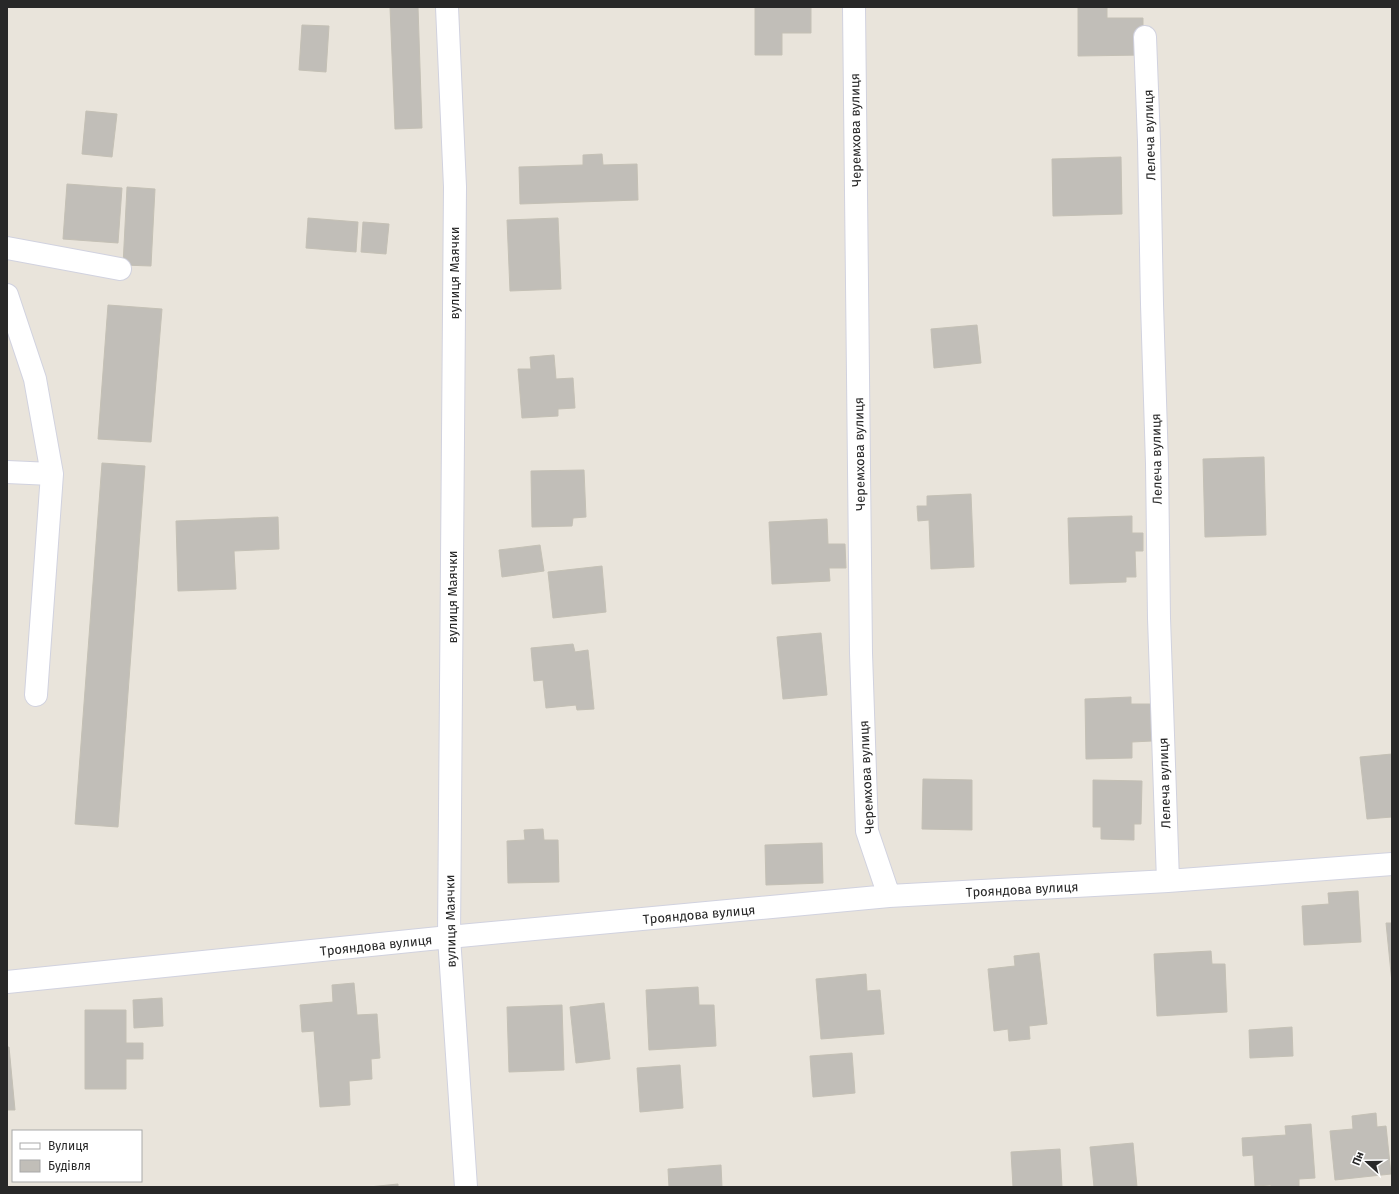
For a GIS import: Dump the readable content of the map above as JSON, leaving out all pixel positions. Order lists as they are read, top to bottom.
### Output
{
  "streets": {
    "street": [
      "Черемхова вулиця",
      "Лелеча вулиця",
      "вулиця Маячки",
      "Трояндова вулиця"
    ]
  },
  "crossings": [
    ["Черемхова вулиця", "Трояндова вулиця"],
    ["Лелеча вулиця", "Трояндова вулиця"],
    ["вулиця Маячки", "Трояндова вулиця"]
  ],
  "legend": ["Вулиця", "Будівля"],
  "north": "left"
}
